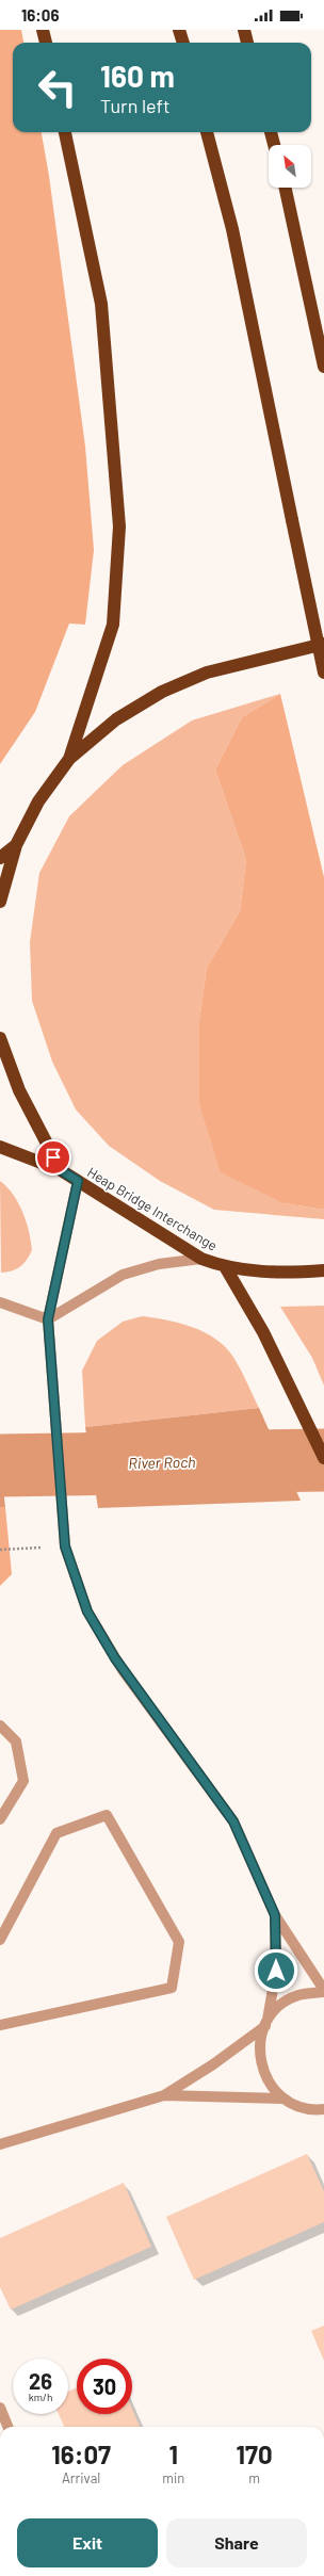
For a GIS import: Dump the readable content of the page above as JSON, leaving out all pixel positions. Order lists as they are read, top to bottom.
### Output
{
  "streets": {
    "highway": ["Heap Bridge Interchange"]
  },
  "water": ["River Roch"],
  "north": "top left",
  "page": {
    "status": "16:06",
    "turn": ["160 m", "Turn left"],
    "speed": "26 km/h",
    "limit": "30",
    "eta": [
      "16:07",
      "Arrival",
      "1",
      "min",
      "170",
      "m"
    ],
    "buttons": ["Exit", "Share"]
  }
}
